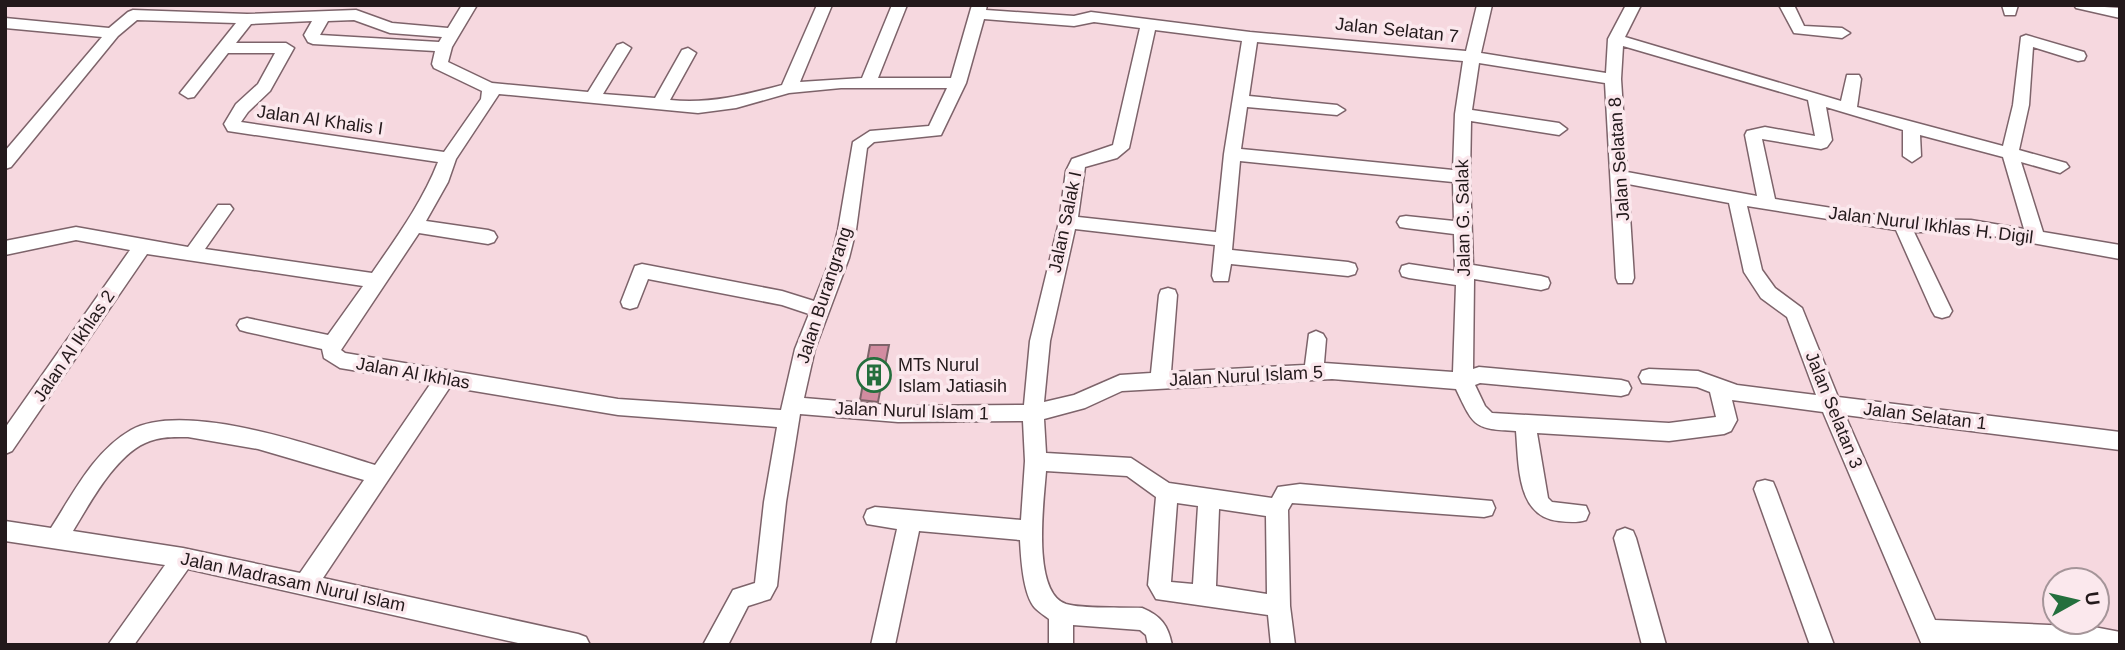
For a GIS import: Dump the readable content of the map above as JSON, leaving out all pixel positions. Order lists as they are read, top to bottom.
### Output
{
  "streets": {
    "street": [
      "Jalan Selatan 7",
      "Jalan Al Khalis I",
      "Jalan Selatan 8",
      "Jalan G. Salak",
      "Jalan Salak I",
      "Jalan Nurul Ikhlas H. Digil",
      "Jalan Burangrang",
      "Jalan Al Ikhlas 2",
      "Jalan Al Ikhlas",
      "Jalan Nurul Islam 5",
      "Jalan Selatan 3",
      "Jalan Nurul Islam 1",
      "Jalan Selatan 1",
      "Jalan Madrasam Nurul Islam"
    ]
  },
  "crossings": [
    ["Jalan Selatan 7", "Jalan Selatan 8"],
    ["Jalan Selatan 7", "Jalan G. Salak"],
    ["Jalan Selatan 7", "Jalan Salak I"],
    ["Jalan Al Khalis I", "Jalan Al Ikhlas"],
    ["Jalan Selatan 8", "Jalan Nurul Ikhlas H. Digil"],
    ["Jalan G. Salak", "Jalan Nurul Islam 5"],
    ["Jalan Salak I", "Jalan Nurul Islam 5"],
    ["Jalan Salak I", "Jalan Nurul Islam 1"],
    ["Jalan Nurul Ikhlas H. Digil", "Jalan Selatan 3"],
    ["Jalan Burangrang", "Jalan Al Ikhlas"],
    ["Jalan Burangrang", "Jalan Nurul Islam 1"],
    ["Jalan Al Ikhlas", "Jalan Nurul Islam 1"],
    ["Jalan Nurul Islam 5", "Jalan Nurul Islam 1"],
    ["Jalan Selatan 3", "Jalan Selatan 1"]
  ],
  "places": {
    "building": ["MTs Nurul Islam Jatiasih"]
  },
  "north": "right"
}
